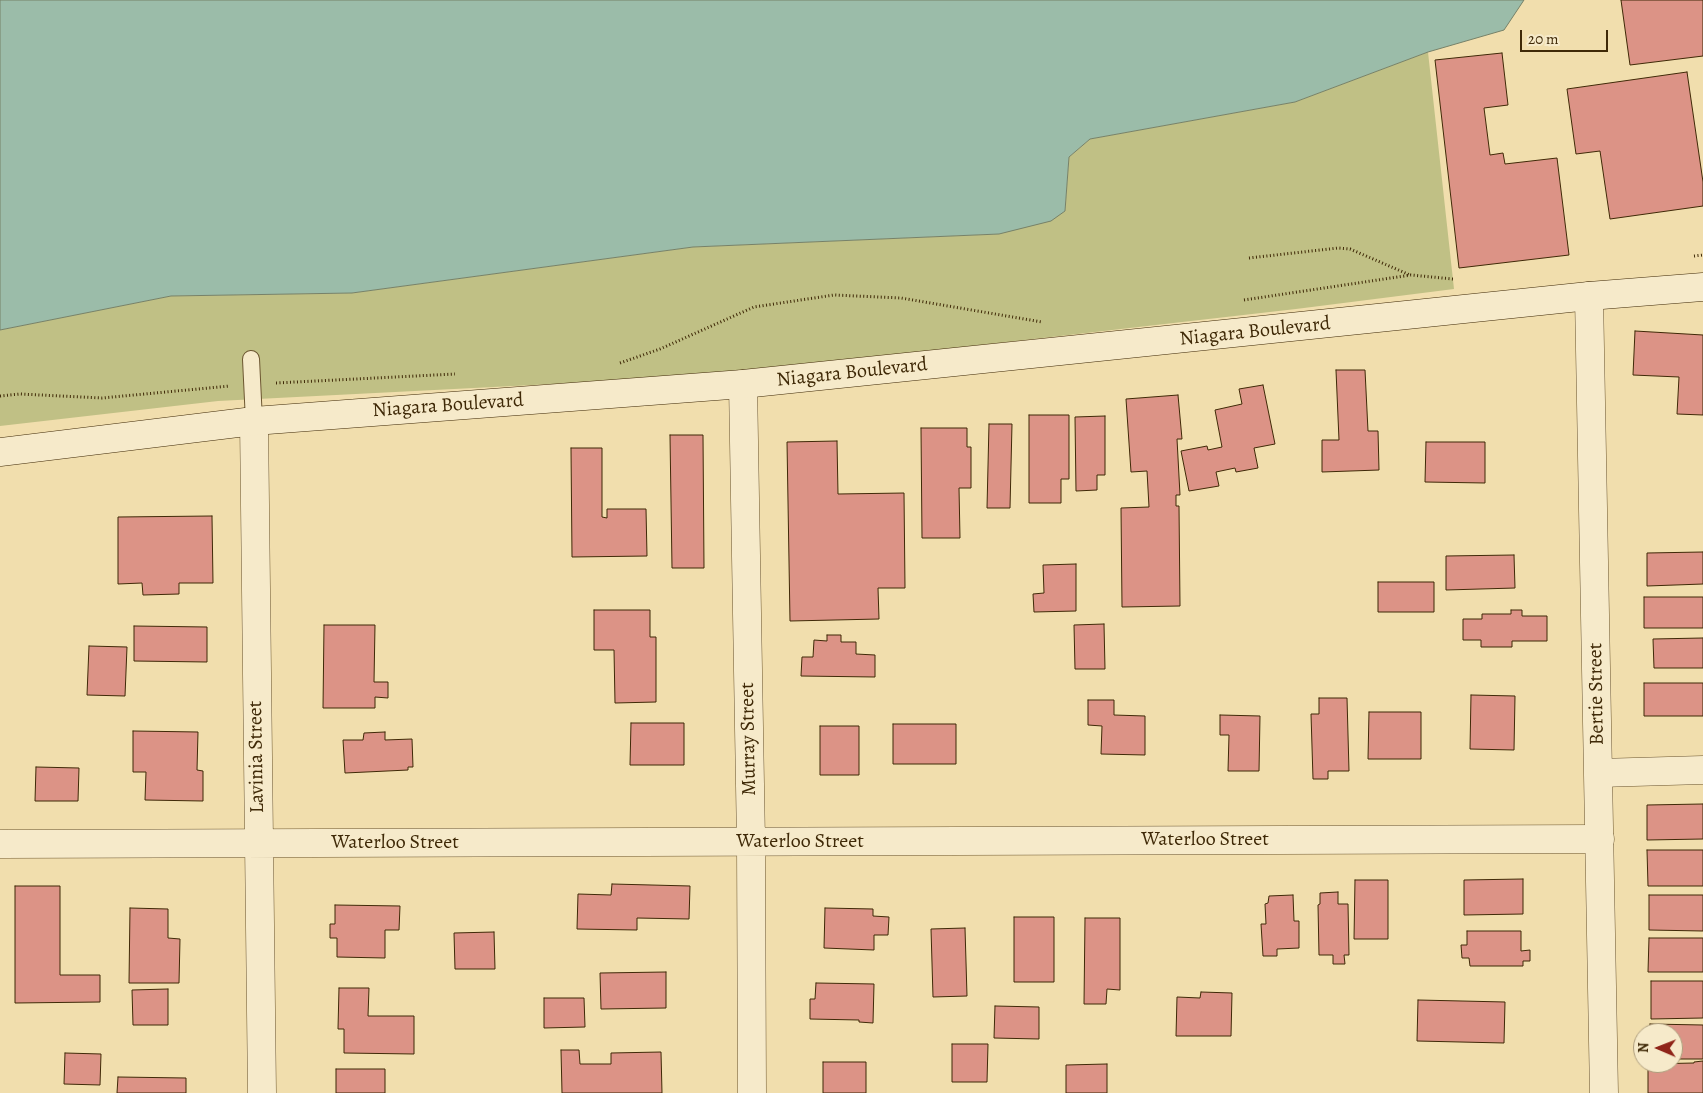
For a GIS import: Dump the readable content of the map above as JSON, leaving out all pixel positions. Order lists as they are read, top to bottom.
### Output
{
  "streets": {
    "street": [
      "Niagara Boulevard",
      "Bertie Street",
      "Murray Street",
      "Lavinia Street",
      "Waterloo Street"
    ]
  },
  "crossings": [
    ["Niagara Boulevard", "Bertie Street"],
    ["Niagara Boulevard", "Murray Street"],
    ["Niagara Boulevard", "Lavinia Street"],
    ["Bertie Street", "Waterloo Street"],
    ["Murray Street", "Waterloo Street"],
    ["Lavinia Street", "Waterloo Street"]
  ],
  "scale_bar": "20 m",
  "north": "left"
}
